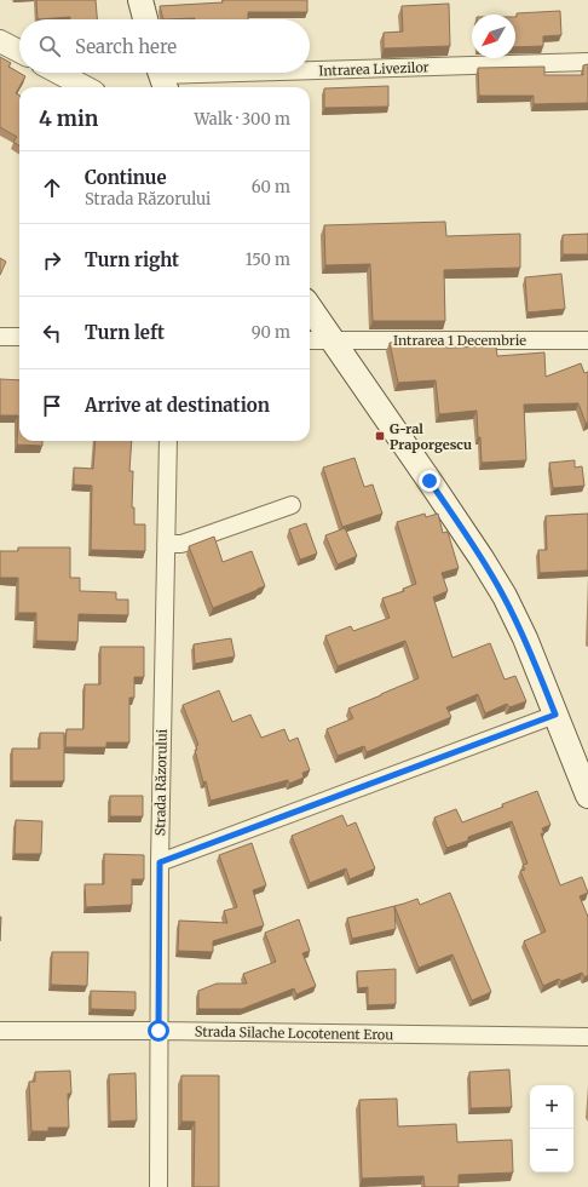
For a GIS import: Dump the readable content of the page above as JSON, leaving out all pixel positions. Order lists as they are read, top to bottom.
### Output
{
  "streets": {
    "street": [
      "Intrarea Livezilor",
      "Intrarea 1 Decembrie",
      "Strada Răzorului",
      "Strada Silache Locotenent Erou"
    ]
  },
  "crossings": [
    ["Strada Răzorului", "Strada Silache Locotenent Erou"]
  ],
  "places": {
    "transit": ["G-ral Praporgescu"]
  },
  "north": "bottom left",
  "page": {
    "search": "Search here",
    "heading": ["4 min", "Walk · 300 m"],
    "list": [
      ["Continue", "Strada Răzorului", "60 m"],
      ["Turn right", "150 m"],
      ["Turn left", "90 m"],
      "Arrive at destination"
    ],
    "map_buttons": ["+", "−"]
  }
}
